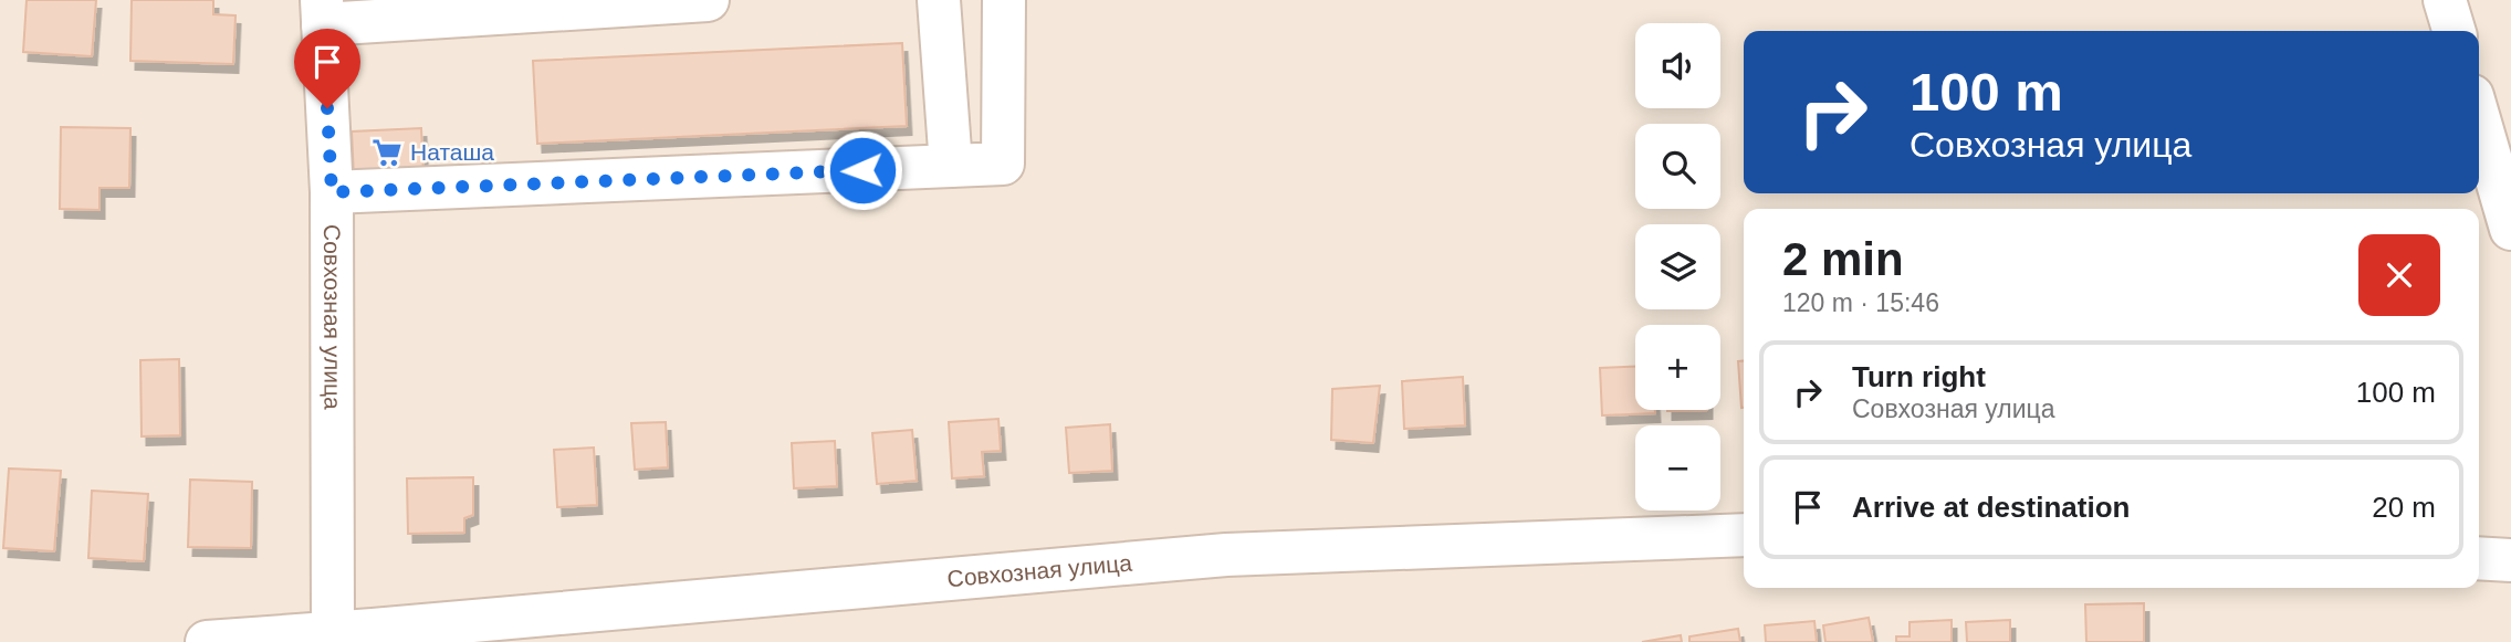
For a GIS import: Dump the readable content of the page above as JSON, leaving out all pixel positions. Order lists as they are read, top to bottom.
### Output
{
  "streets": {
    "street": ["Совхозная улица"]
  },
  "places": {
    "supermarket": ["Наташа"]
  },
  "page": {
    "map_buttons": ["+", "−"],
    "turn": ["100 m", "Совхозная улица"],
    "heading": ["2 min", "120 m · 15:46"],
    "list": [
      {
        "name": "Turn right",
        "note": "Совхозная улица",
        "value": "100 m"
      },
      {
        "name": "Arrive at destination",
        "value": "20 m"
      }
    ]
  }
}
